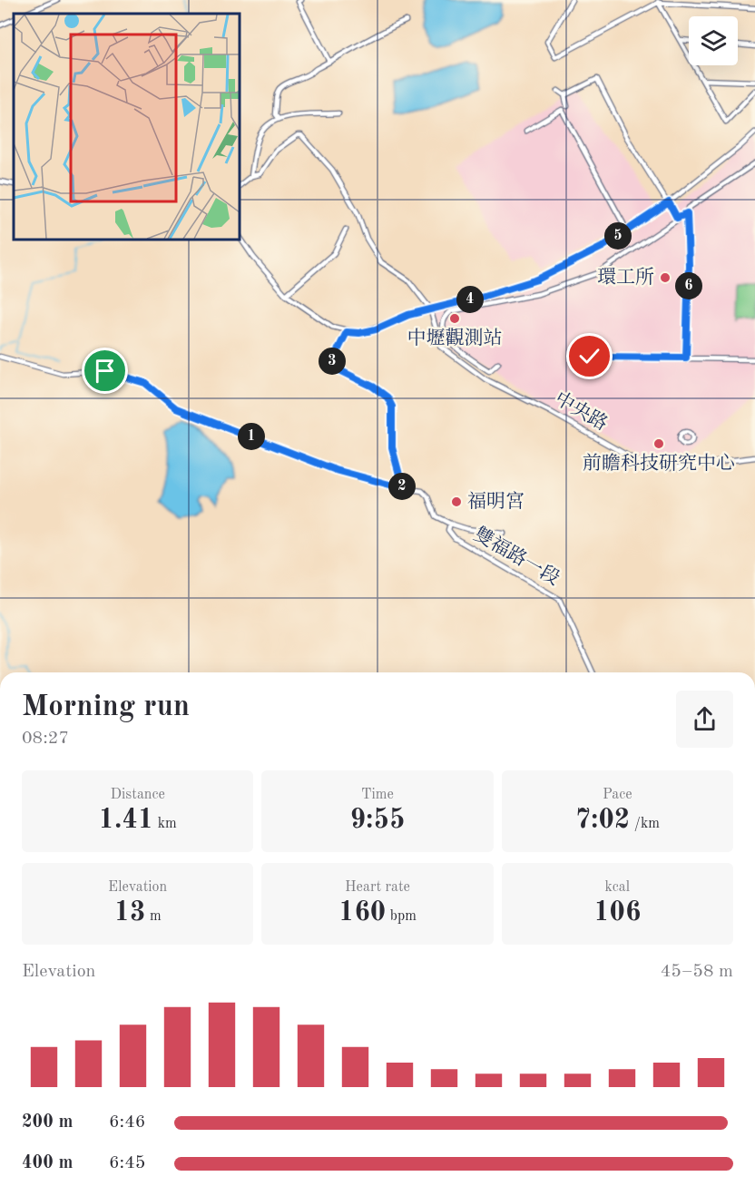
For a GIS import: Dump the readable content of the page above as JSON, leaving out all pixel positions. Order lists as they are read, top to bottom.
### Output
{
  "streets": {
    "street": ["中央路", "雙福路一段"]
  },
  "places": [
    "環工所",
    "中壢觀測站",
    "前瞻科技研究中心",
    "福明宮"
  ],
  "page": {
    "pins": [
      "5",
      "6",
      "4",
      "3",
      "1",
      "2"
    ],
    "heading": ["Morning run", "08:27"],
    "stats": [
      ["Distance", "1.41 km"],
      ["Time", "9:55"],
      ["Pace", "7:02 /km"],
      ["Elevation", "13 m"],
      ["Heart rate", "160 bpm"],
      ["kcal", "106"]
    ],
    "chart": ["Elevation", "45–58 m"],
    "list": [
      {
        "name": "200 m",
        "note": "6:46"
      },
      {
        "name": "400 m",
        "note": "6:45"
      }
    ]
  }
}
